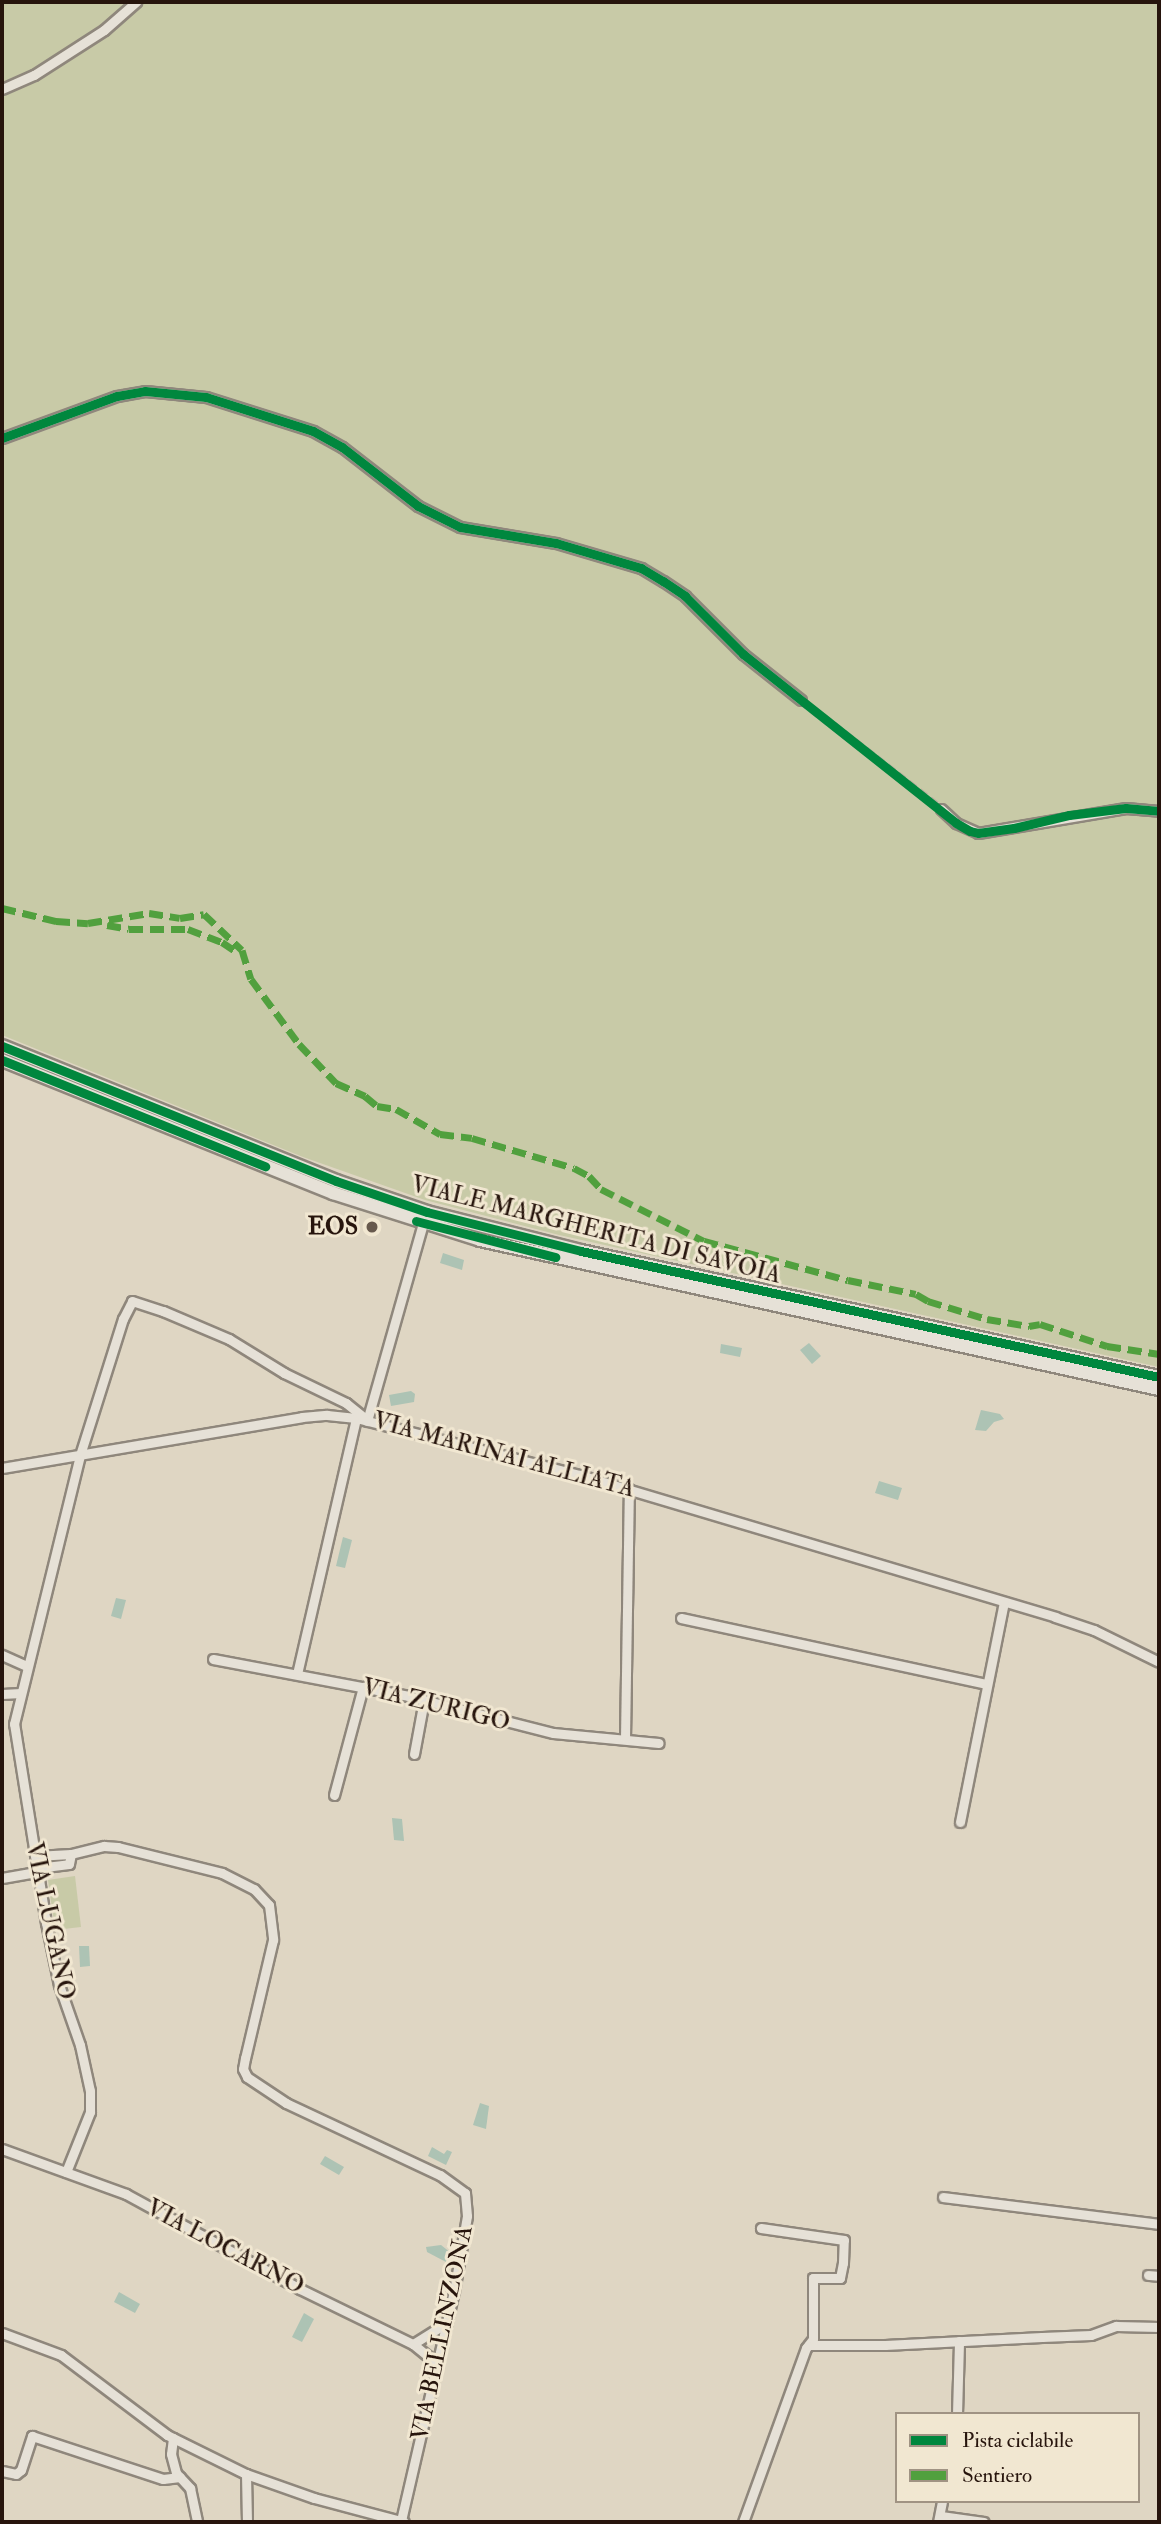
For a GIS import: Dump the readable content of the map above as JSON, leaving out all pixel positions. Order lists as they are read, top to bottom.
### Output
{
  "streets": {
    "street": [
      "VIALE MARGHERITA DI SAVOIA",
      "VIA MARINAI ALLIATA",
      "VIA ZURIGO",
      "VIA LUGANO",
      "VIA LOCARNO",
      "VIA BELLINZONA"
    ]
  },
  "crossings": [
    ["VIA MARINAI ALLIATA", "VIA LUGANO"],
    ["VIA LUGANO", "VIA LOCARNO"],
    ["VIA LUGANO", "VIA BELLINZONA"],
    ["VIA LOCARNO", "VIA BELLINZONA"]
  ],
  "places": ["EOS"],
  "legend": ["Pista ciclabile", "Sentiero"]
}
